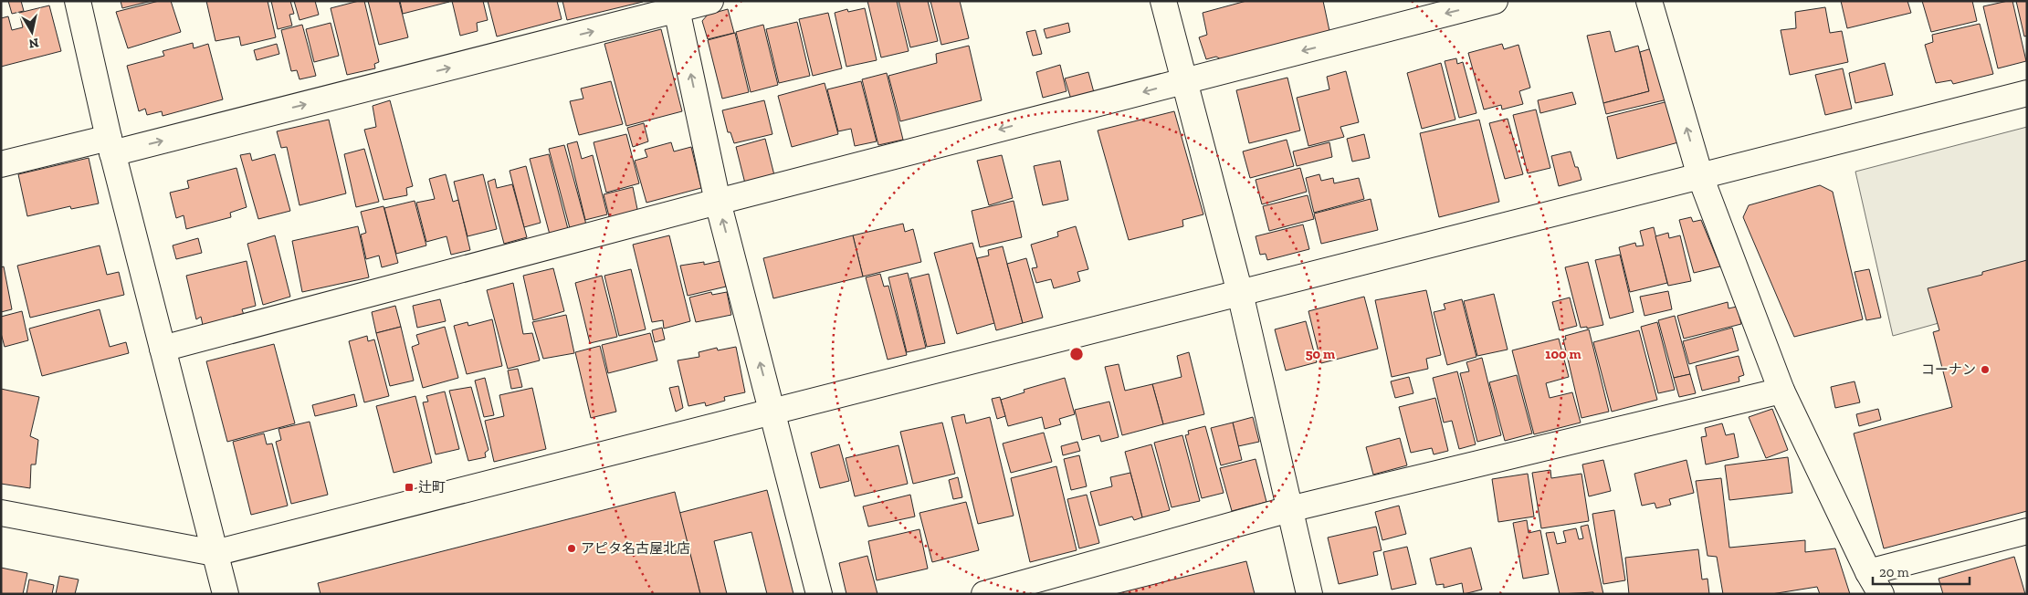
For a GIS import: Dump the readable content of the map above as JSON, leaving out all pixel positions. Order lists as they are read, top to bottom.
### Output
{
  "places": {
    "other": ["コーナン", "アピタ名古屋北店"],
    "transit": ["辻町"]
  },
  "scale_bar": "20 m",
  "north": "bottom",
  "rings": ["50 m", "100 m"]
}
